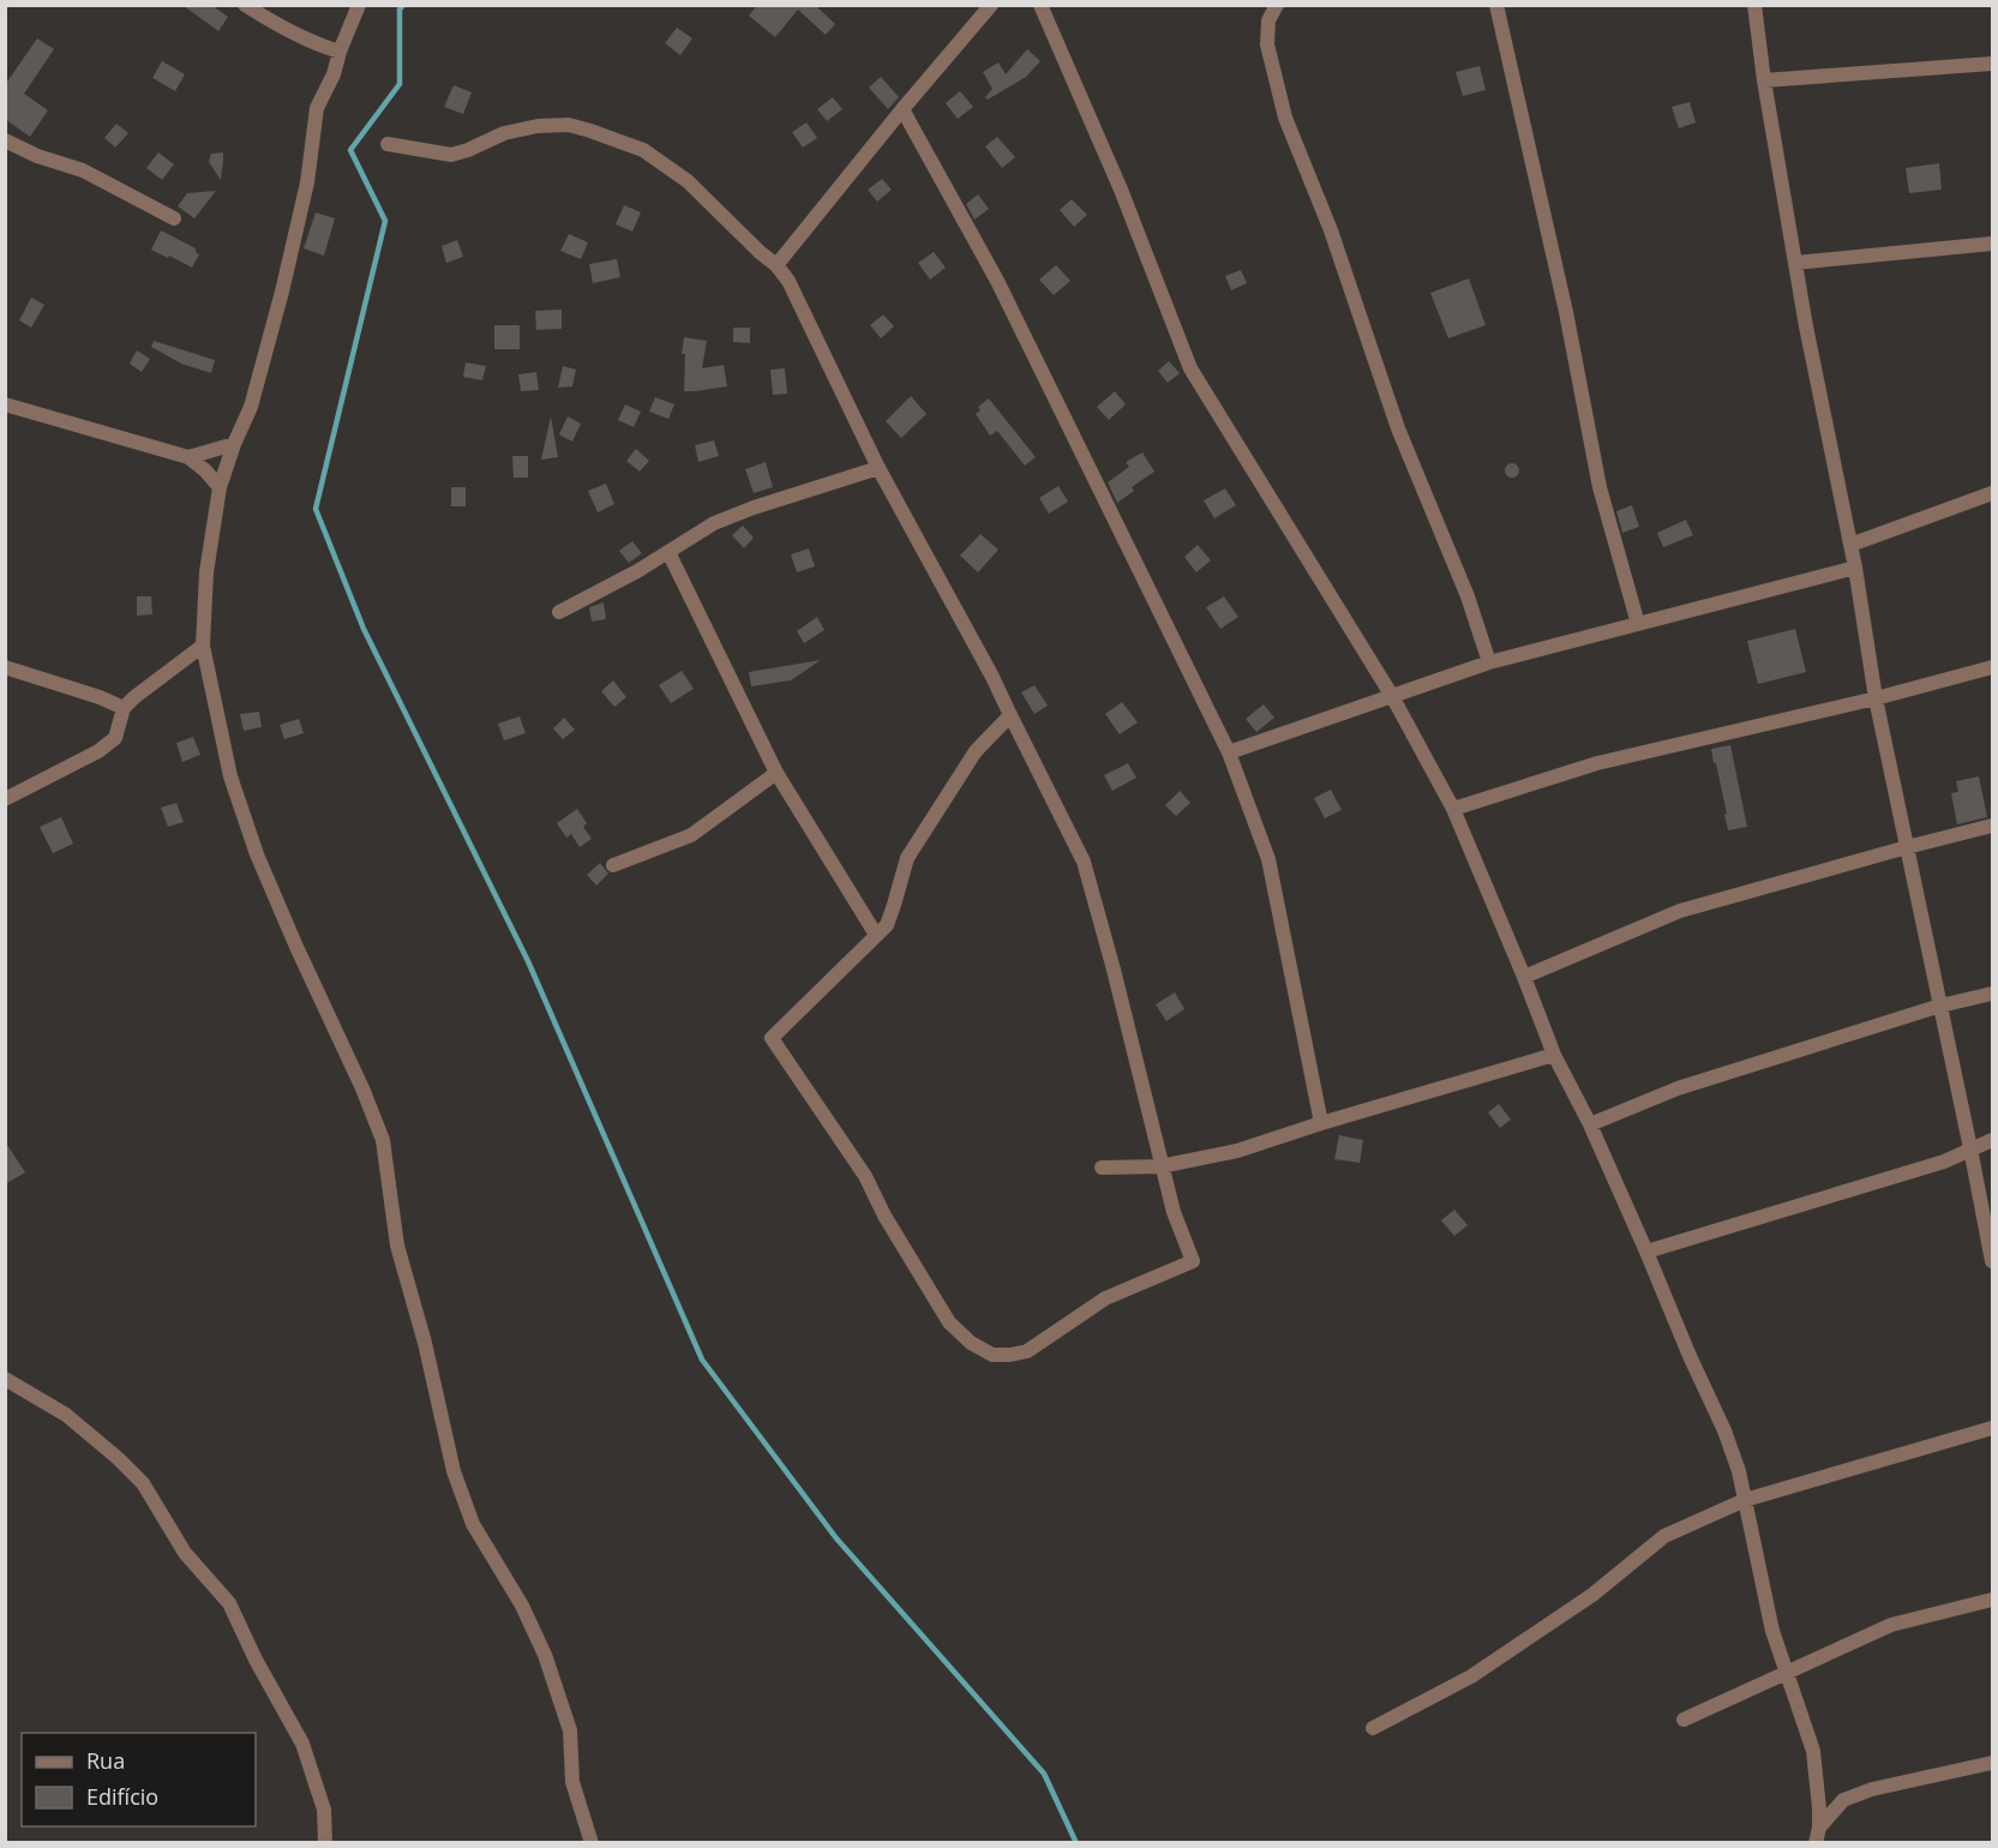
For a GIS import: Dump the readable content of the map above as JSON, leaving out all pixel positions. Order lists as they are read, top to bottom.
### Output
{
  "legend": ["Rua", "Edifício"]
}
